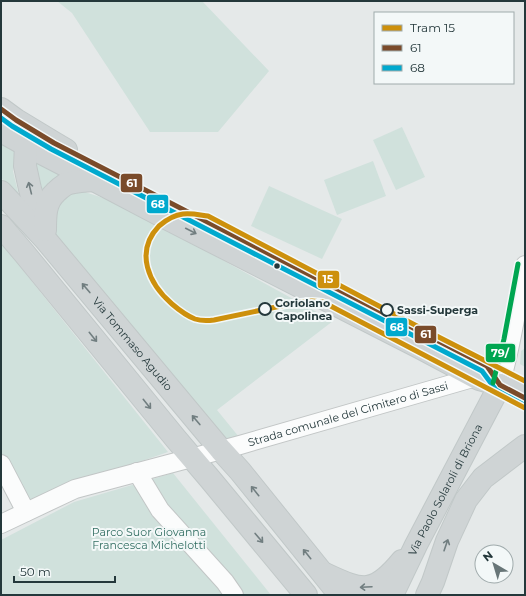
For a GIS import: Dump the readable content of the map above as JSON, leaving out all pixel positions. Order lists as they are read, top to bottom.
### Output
{
  "streets": {
    "main road": ["Via Tommaso Agudio", "Via Paolo Solaroli di Briona"],
    "street": ["Strada comunale del Cimitero di Sassi"]
  },
  "crossings": [
    ["Via Tommaso Agudio", "Strada comunale del Cimitero di Sassi"]
  ],
  "parks": ["Parco Suor Giovanna Francesca Michelotti"],
  "places": ["Coriolano Capolinea", "Sassi-Superga"],
  "lines": [
    "transit line 61",
    "transit line 68",
    "tram line 15",
    "transit line 79/"
  ],
  "legend": ["Tram 15", "61", "68"],
  "scale_bar": "50 m",
  "north": "top left"
}
